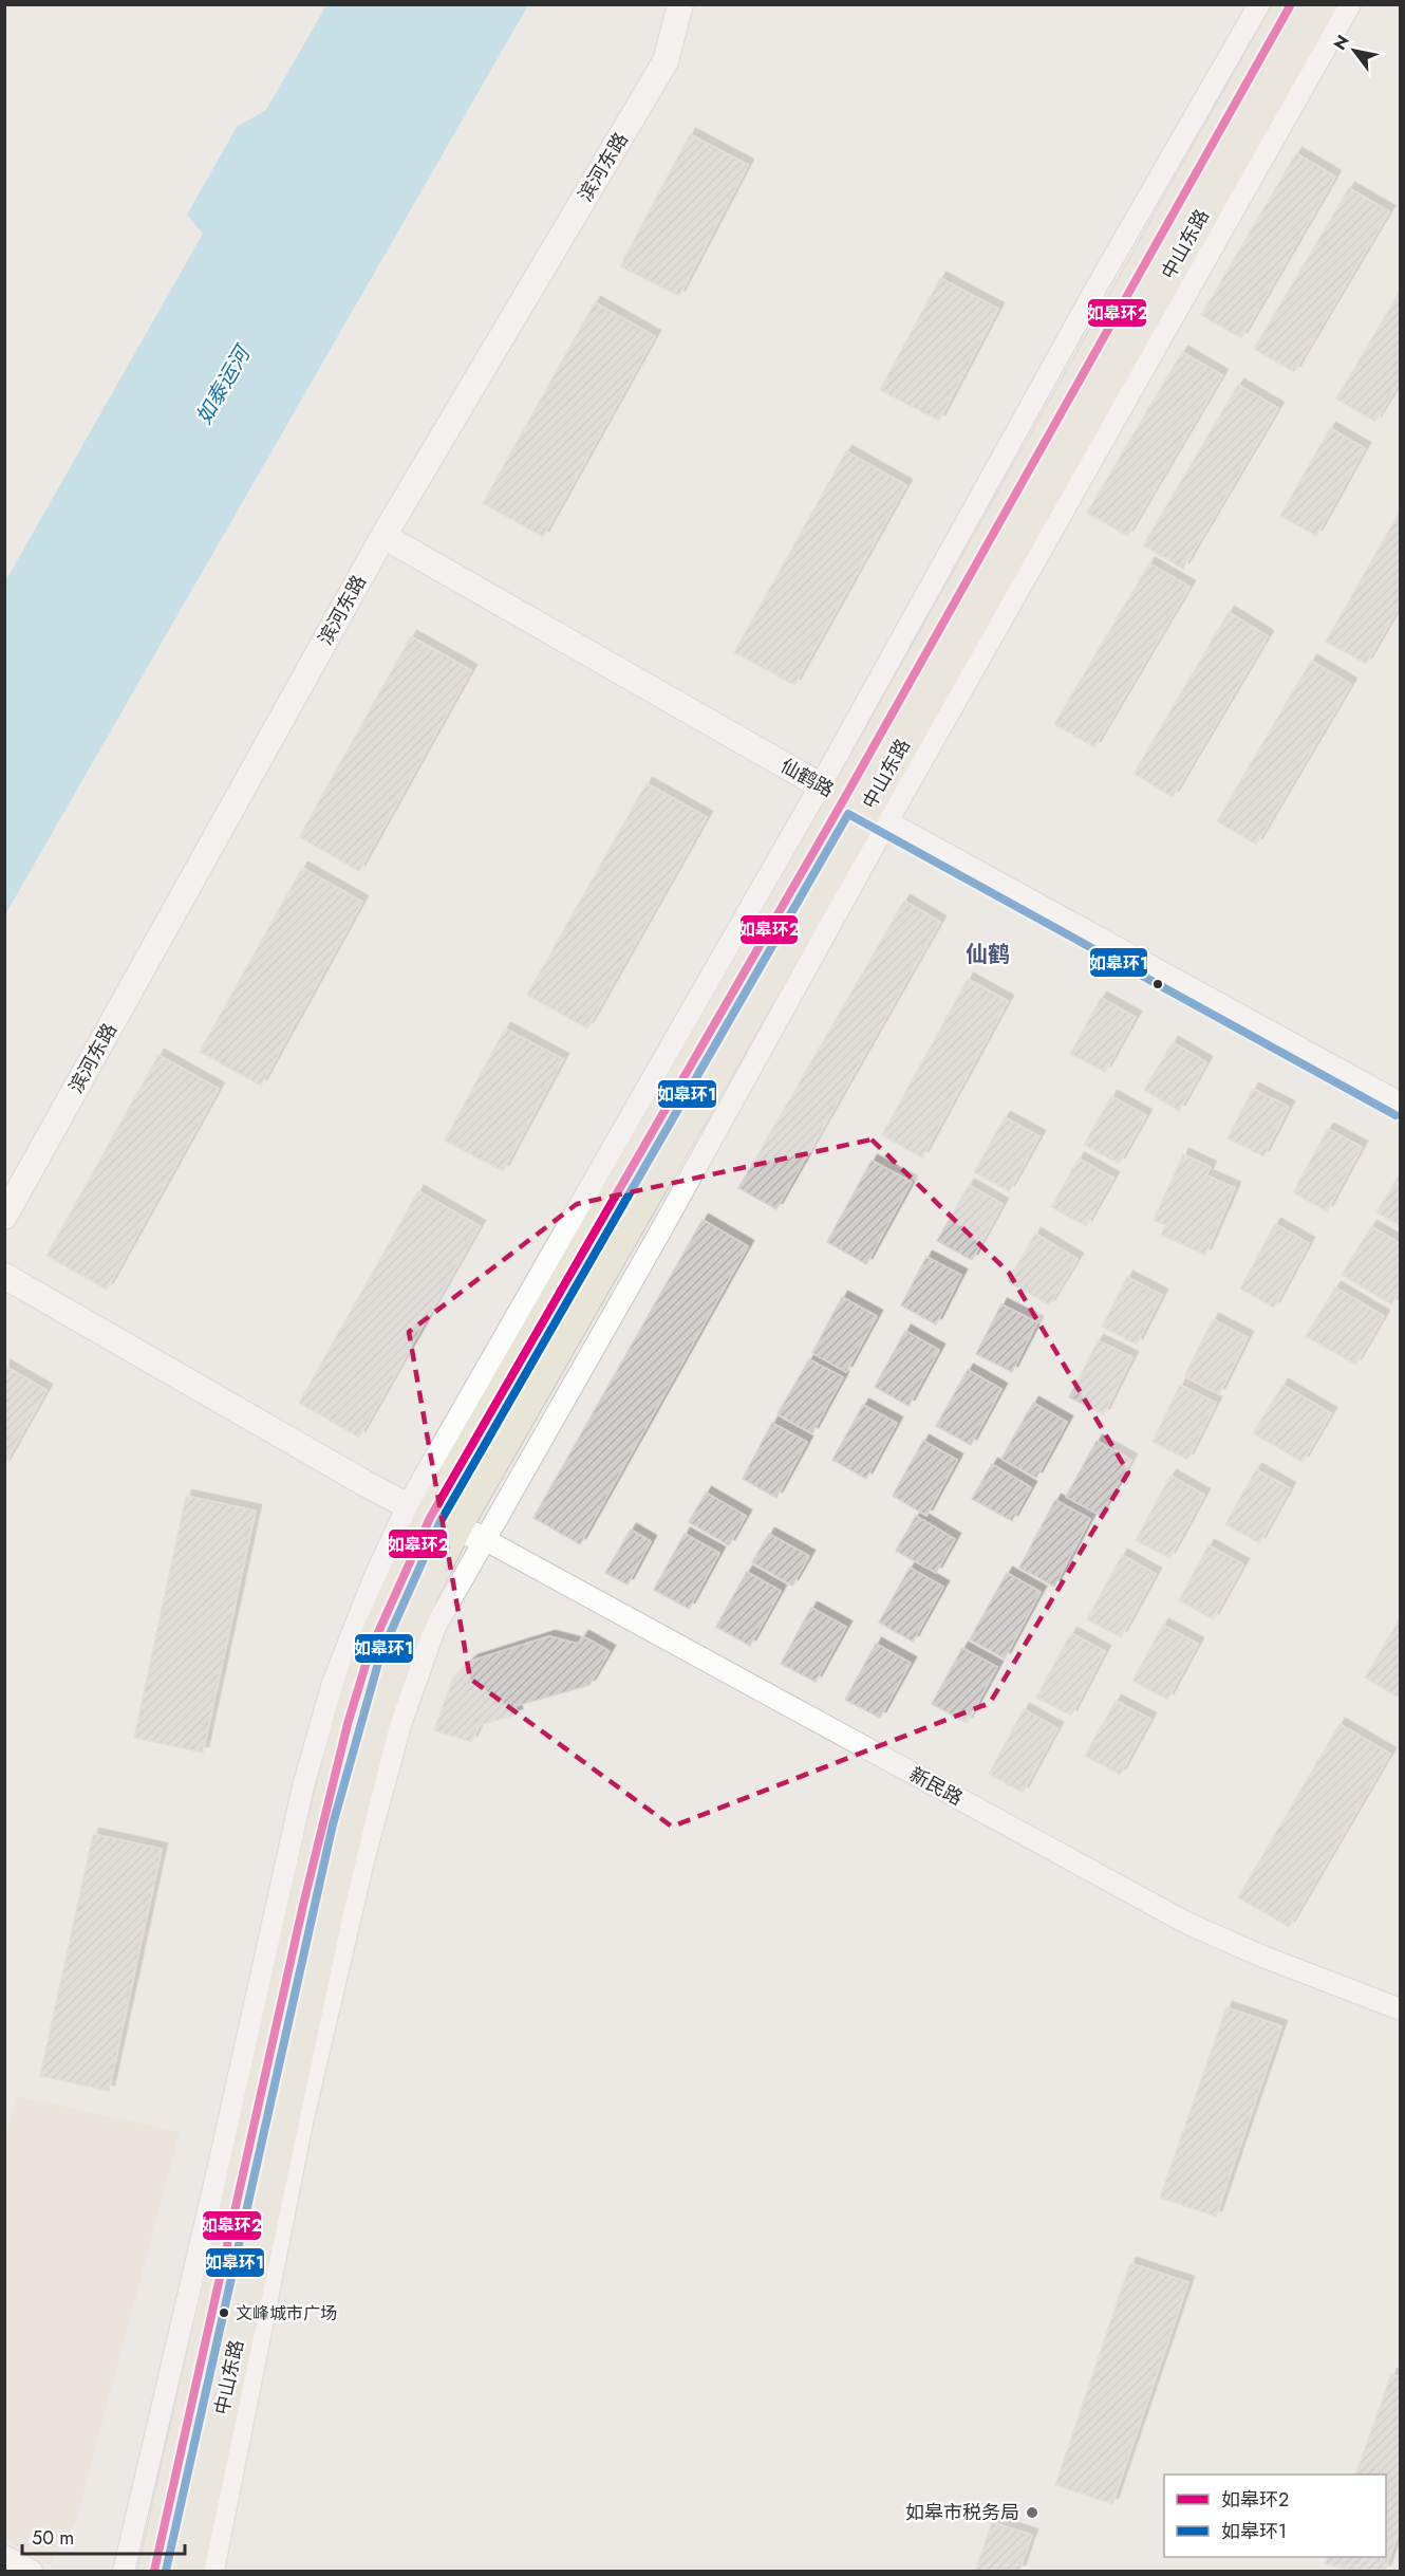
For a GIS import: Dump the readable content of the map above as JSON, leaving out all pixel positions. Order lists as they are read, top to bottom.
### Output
{
  "streets": {
    "main road": ["中山东路"],
    "street": ["滨河东路", "仙鹤路", "新民路"]
  },
  "crossings": [
    ["滨河东路", "仙鹤路"],
    ["中山东路", "仙鹤路"],
    ["中山东路", "新民路"]
  ],
  "districts": ["仙鹤"],
  "water": ["如泰运河"],
  "places": ["文峰城市广场", "如皋市税务局"],
  "lines": ["transit line 如皋环2", "transit line 如皋环1"],
  "legend": ["如皋环2", "如皋环1"],
  "scale_bar": "50 m",
  "north": "top left"
}
